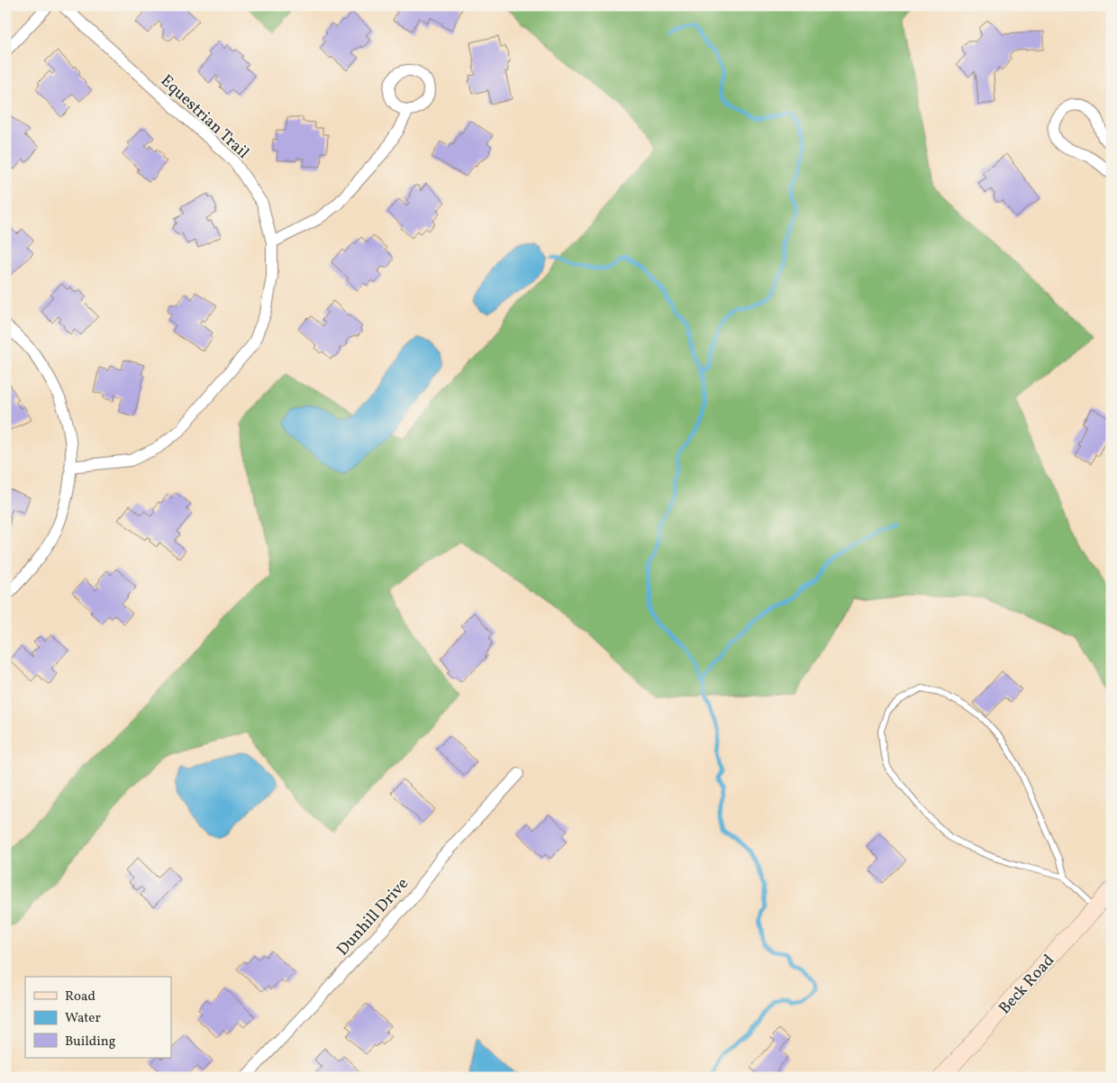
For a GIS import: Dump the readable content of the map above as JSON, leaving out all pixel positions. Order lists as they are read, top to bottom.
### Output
{
  "streets": {
    "main road": ["Beck Road"],
    "street": ["Equestrian Trail", "Dunhill Drive"]
  },
  "legend": ["Road", "Water", "Building"]
}
